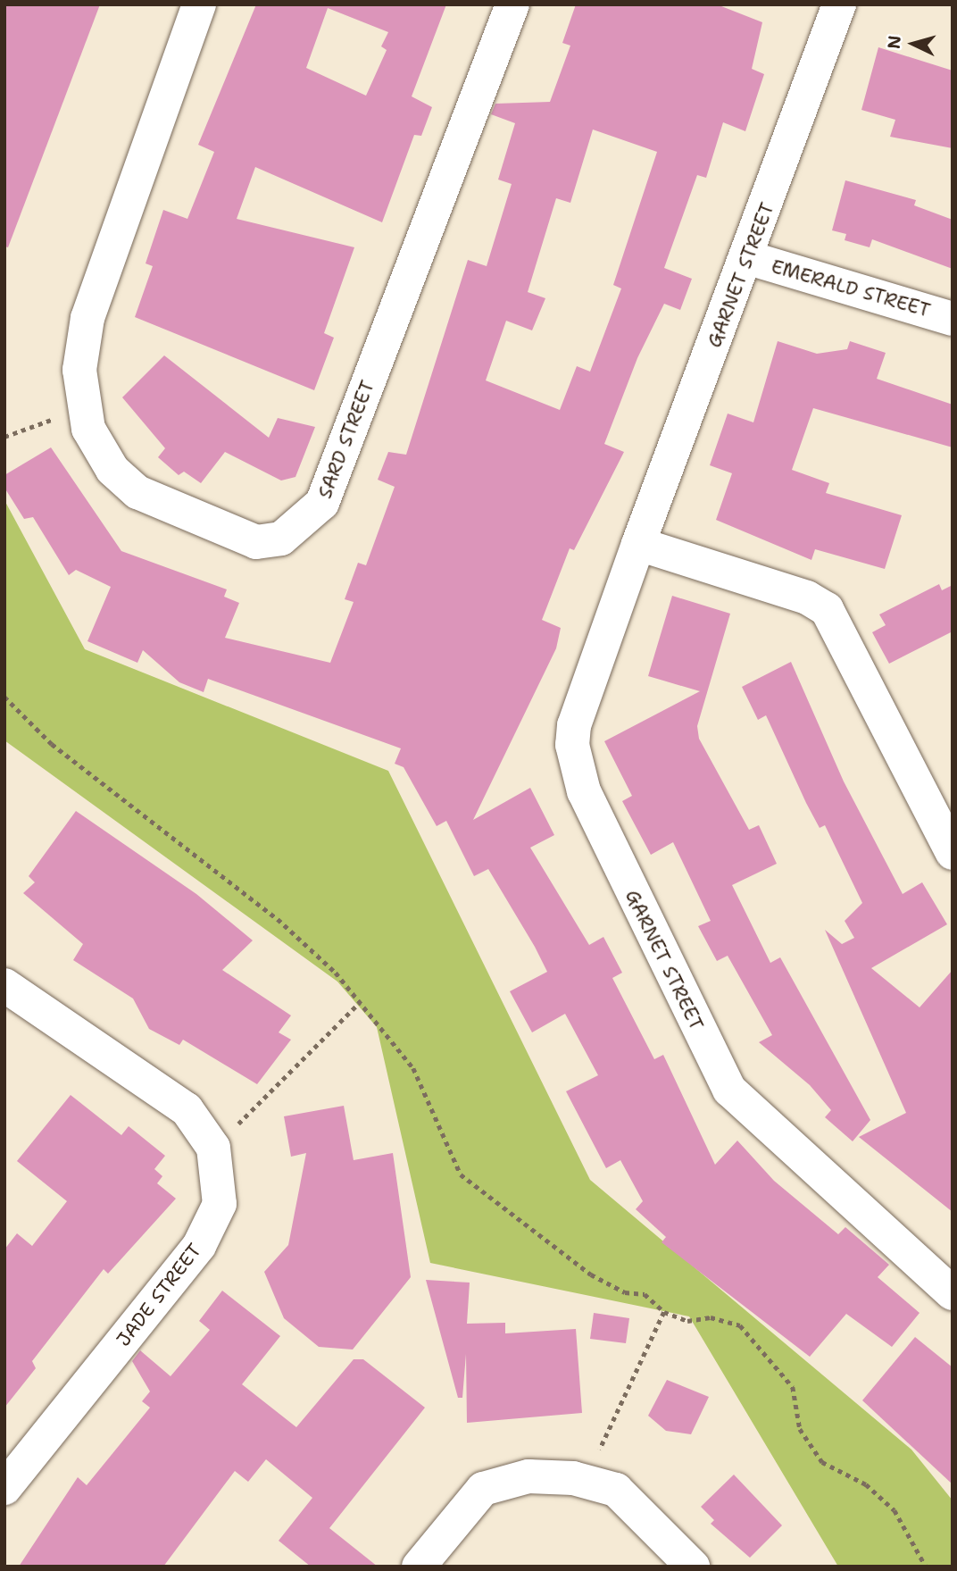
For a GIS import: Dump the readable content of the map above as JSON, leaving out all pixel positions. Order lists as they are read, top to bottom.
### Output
{
  "streets": {
    "street": [
      "GARNET STREET",
      "EMERALD STREET",
      "SARD STREET",
      "JADE STREET"
    ]
  },
  "crossings": [
    ["GARNET STREET", "EMERALD STREET"]
  ],
  "north": "left"
}
